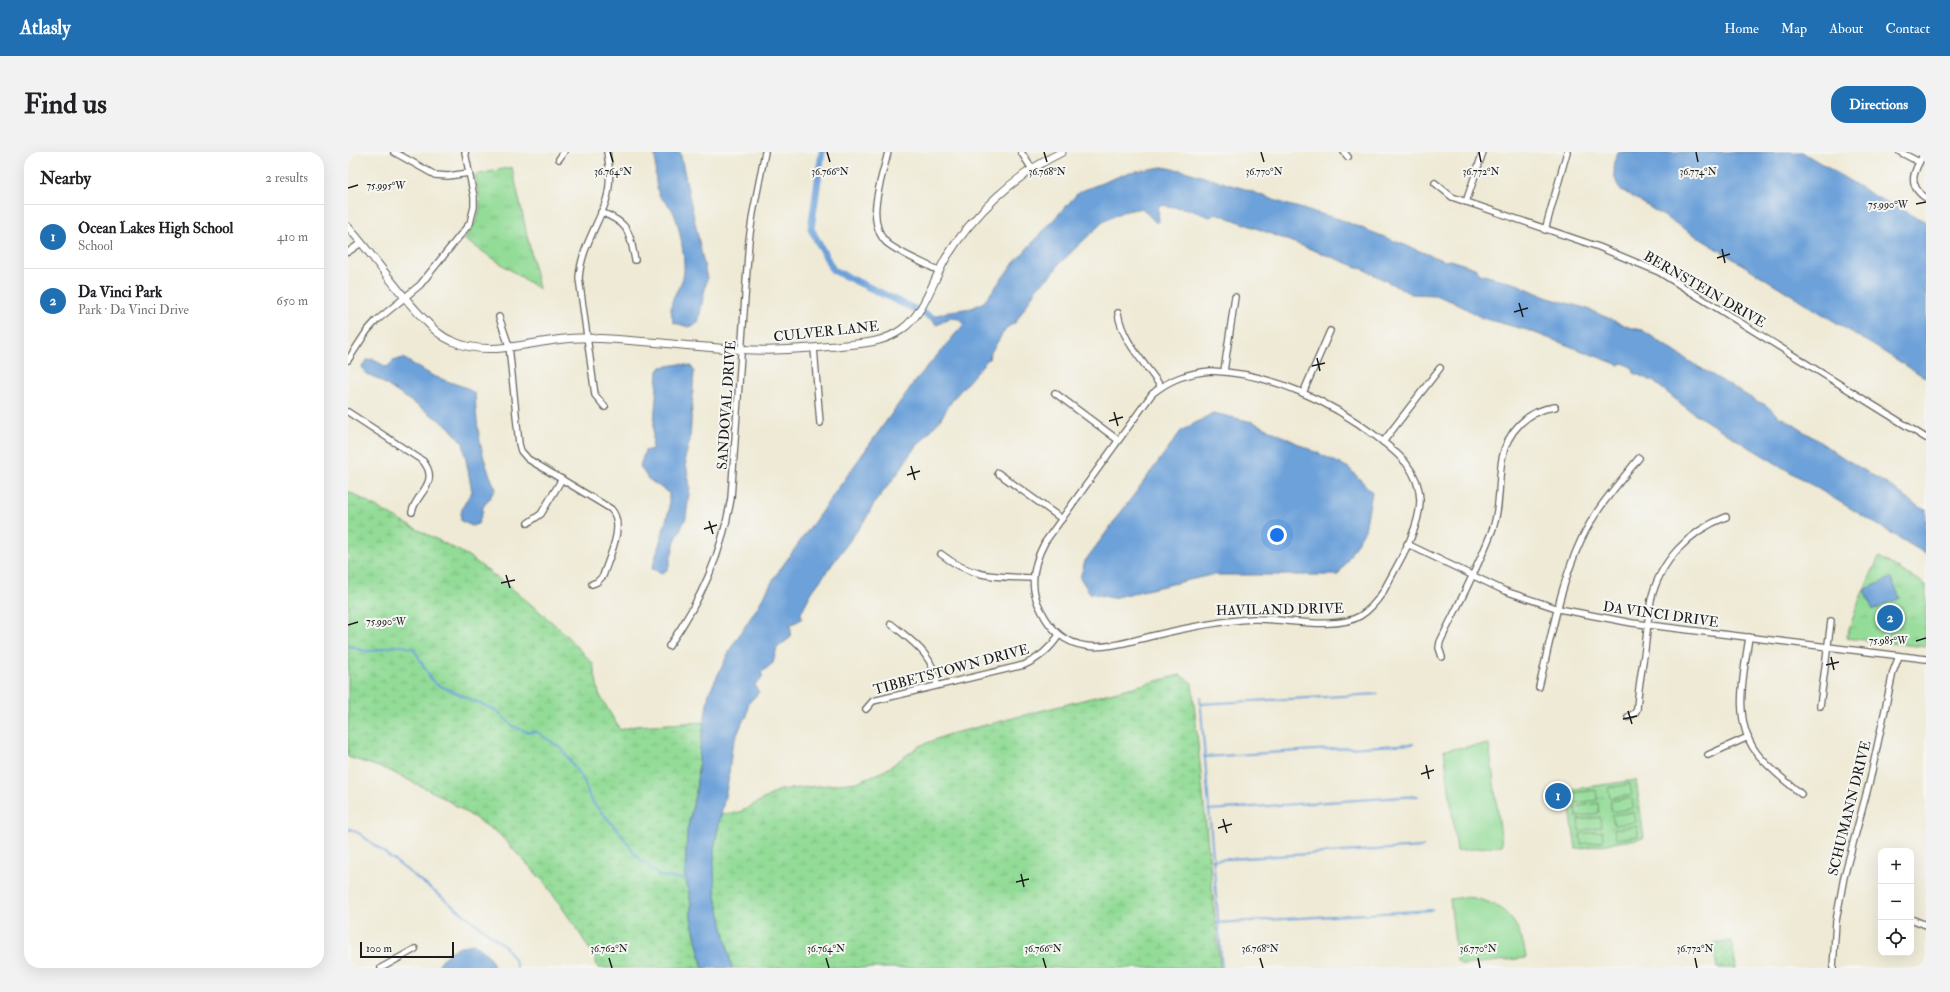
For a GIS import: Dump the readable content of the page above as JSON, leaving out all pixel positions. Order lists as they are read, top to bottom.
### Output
{
  "streets": {
    "street": [
      "BERNSTEIN DRIVE",
      "CULVER LANE",
      "SANDOVAL DRIVE",
      "HAVILAND DRIVE",
      "DA VINCI DRIVE",
      "TIBBETSTOWN DRIVE",
      "SCHUMANN DRIVE"
    ]
  },
  "crossings": [
    ["CULVER LANE", "SANDOVAL DRIVE"],
    ["HAVILAND DRIVE", "DA VINCI DRIVE"],
    ["HAVILAND DRIVE", "TIBBETSTOWN DRIVE"],
    ["DA VINCI DRIVE", "SCHUMANN DRIVE"]
  ],
  "scale_bar": "100 m",
  "page": {
    "header": "Atlasly",
    "nav": [
      "Home",
      "Map",
      "About",
      "Contact"
    ],
    "buttons": "Directions",
    "title": "Find us",
    "heading": ["Nearby", "2 results"],
    "list": [
      {
        "mark": "1",
        "name": "Ocean Lakes High School",
        "note": "School",
        "value": "410 m"
      },
      {
        "mark": "2",
        "name": "Da Vinci Park",
        "note": "Park · Da Vinci Drive",
        "value": "650 m"
      }
    ],
    "pins": ["2", "1"],
    "map_buttons": ["+", "−"],
    "scale": "100 m"
  },
  "coordinates": [
    "36.764°N",
    "36.766°N",
    "36.768°N",
    "36.770°N",
    "36.772°N",
    "36.774°N",
    "75.995°W",
    "75.990°W",
    "75.985°W",
    "36.762°N"
  ]
}
